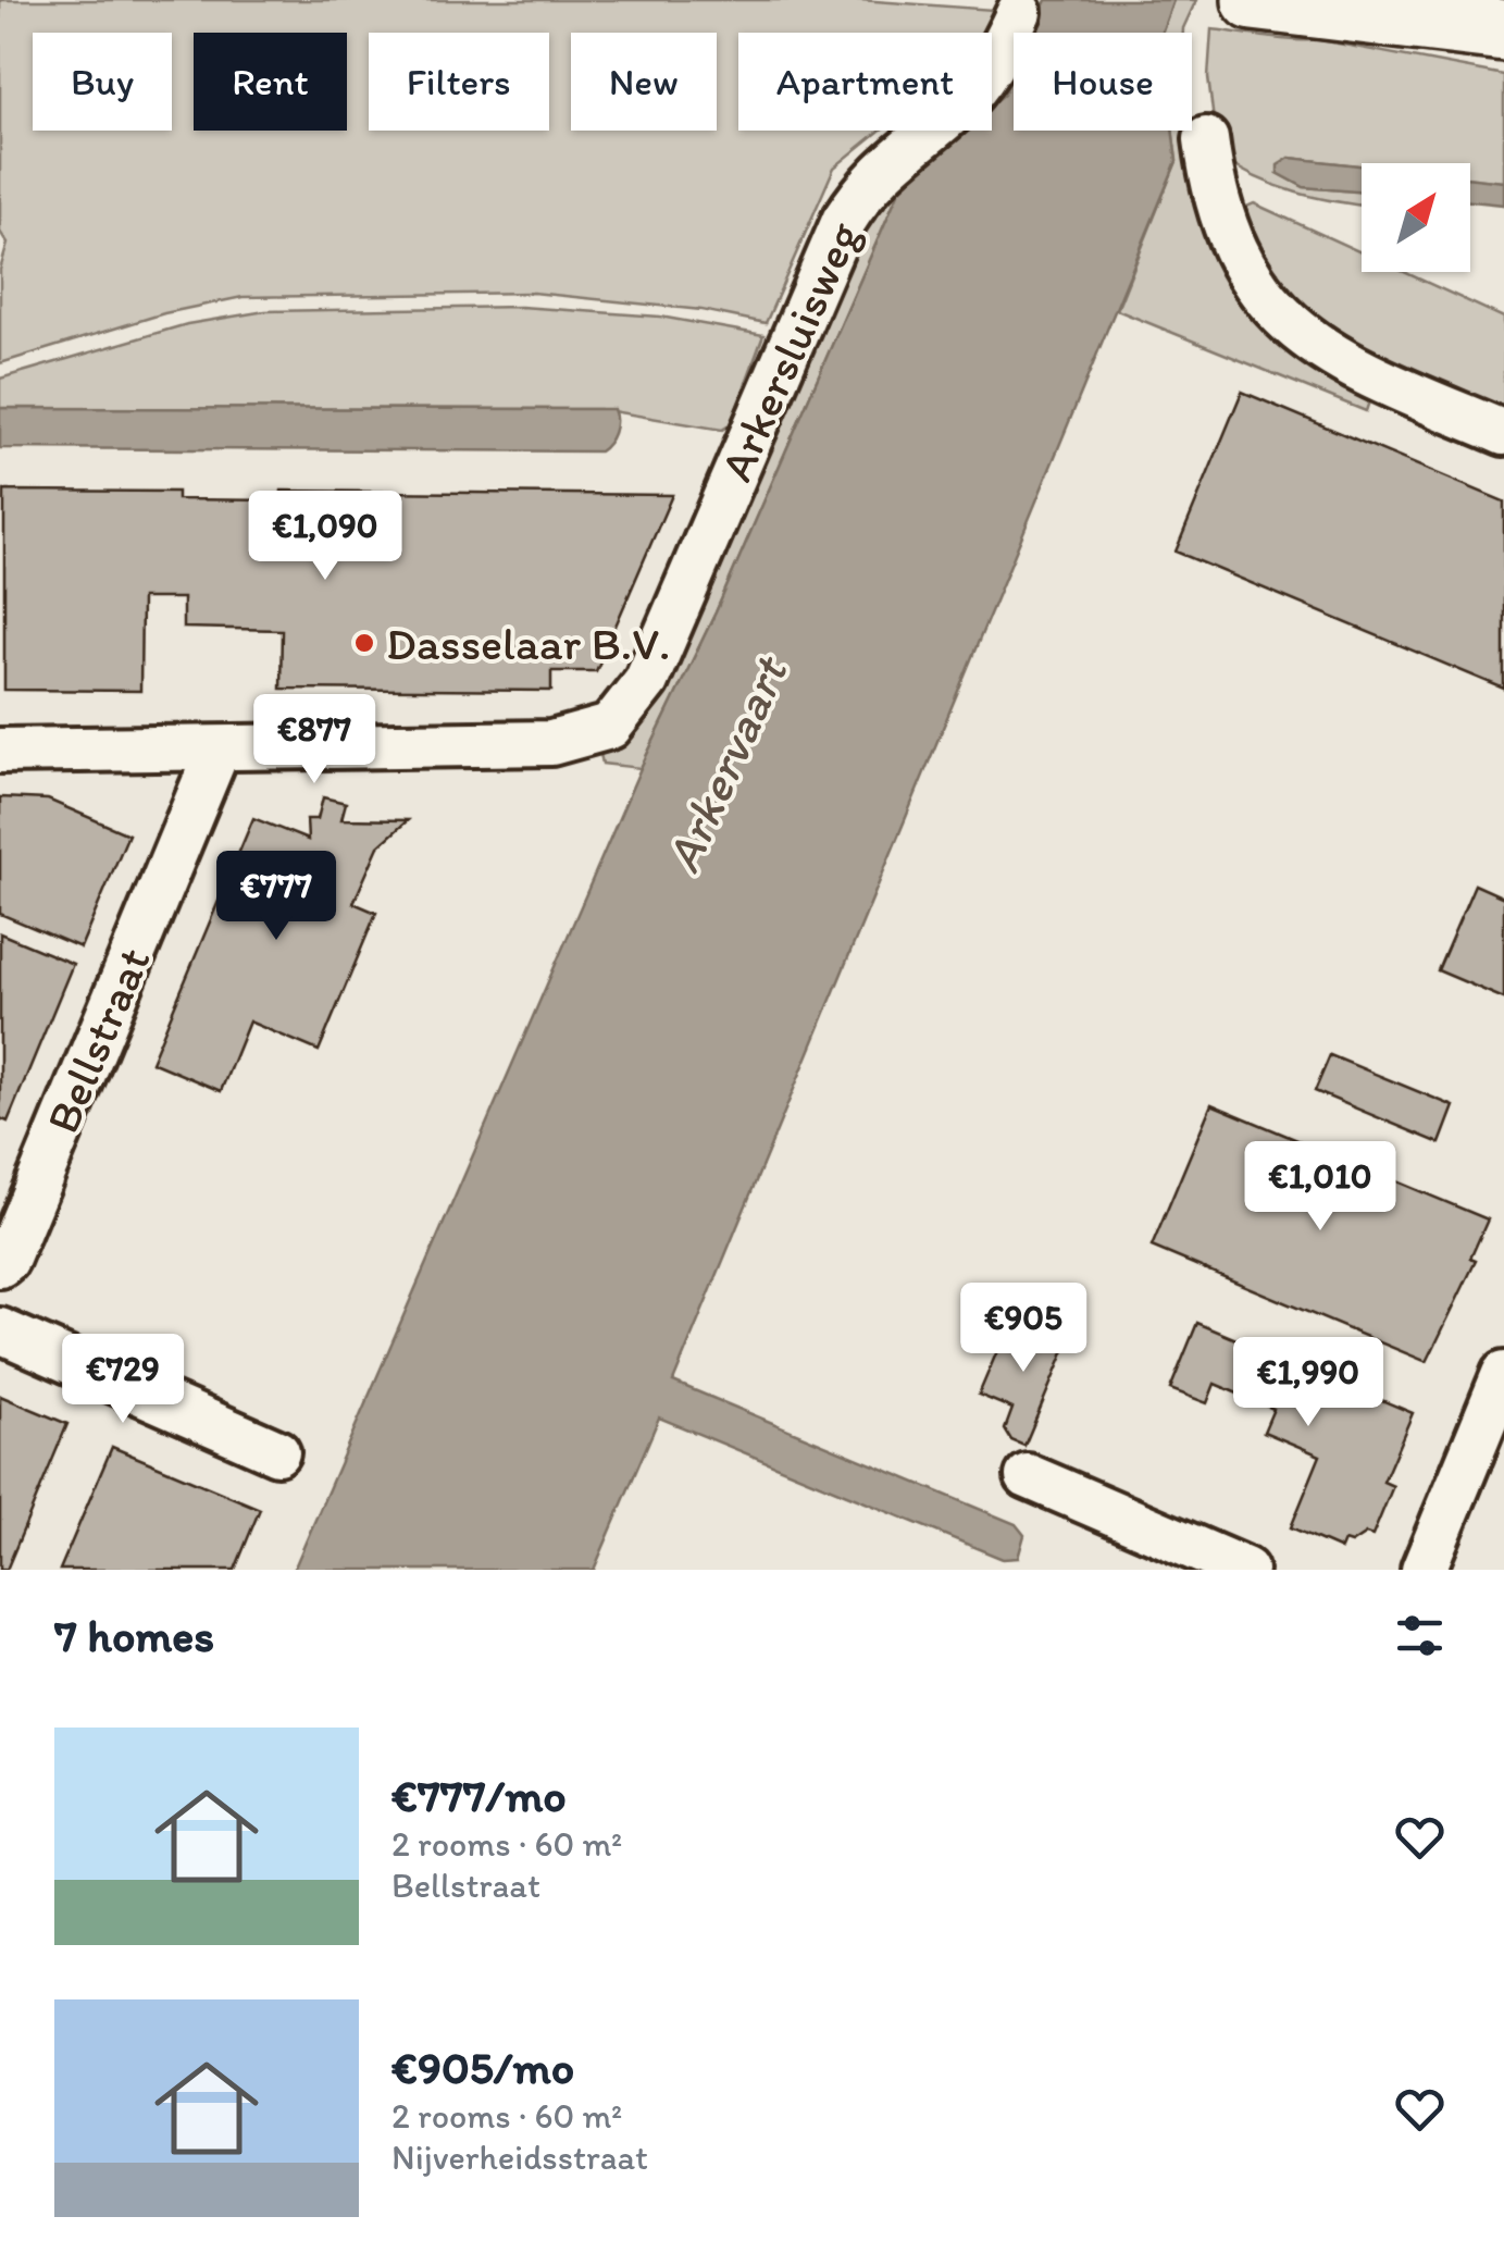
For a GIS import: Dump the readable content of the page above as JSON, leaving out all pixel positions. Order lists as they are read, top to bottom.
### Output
{
  "streets": {
    "street": ["Arkersluisweg", "Bellstraat"]
  },
  "crossings": [
    ["Arkersluisweg", "Bellstraat"]
  ],
  "water": ["Arkervaart"],
  "places": ["Dasselaar B.V."],
  "north": "top right",
  "page": {
    "chip": [
      "Buy",
      "Rent",
      "Filters",
      "New",
      "Apartment",
      "House"
    ],
    "price": [
      "€1,090",
      "€877",
      "€777",
      "€1,010",
      "€905",
      "€729",
      "€1,990"
    ],
    "heading": "7 homes",
    "list": [
      {
        "name": "€777/mo",
        "note": "2 rooms · 60 m² · Bellstraat"
      },
      {
        "name": "€905/mo",
        "note": "2 rooms · 60 m² · Nijverheidsstraat"
      }
    ]
  }
}
